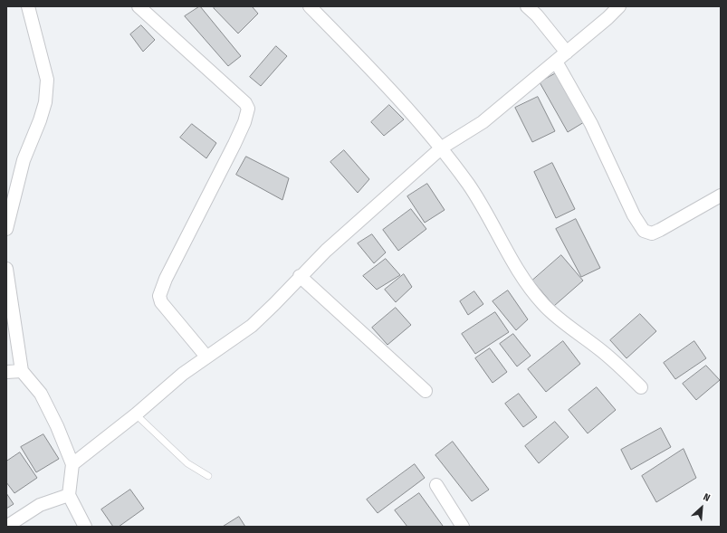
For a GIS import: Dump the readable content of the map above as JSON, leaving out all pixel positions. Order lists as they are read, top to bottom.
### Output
{
  "north": "top right"
}
